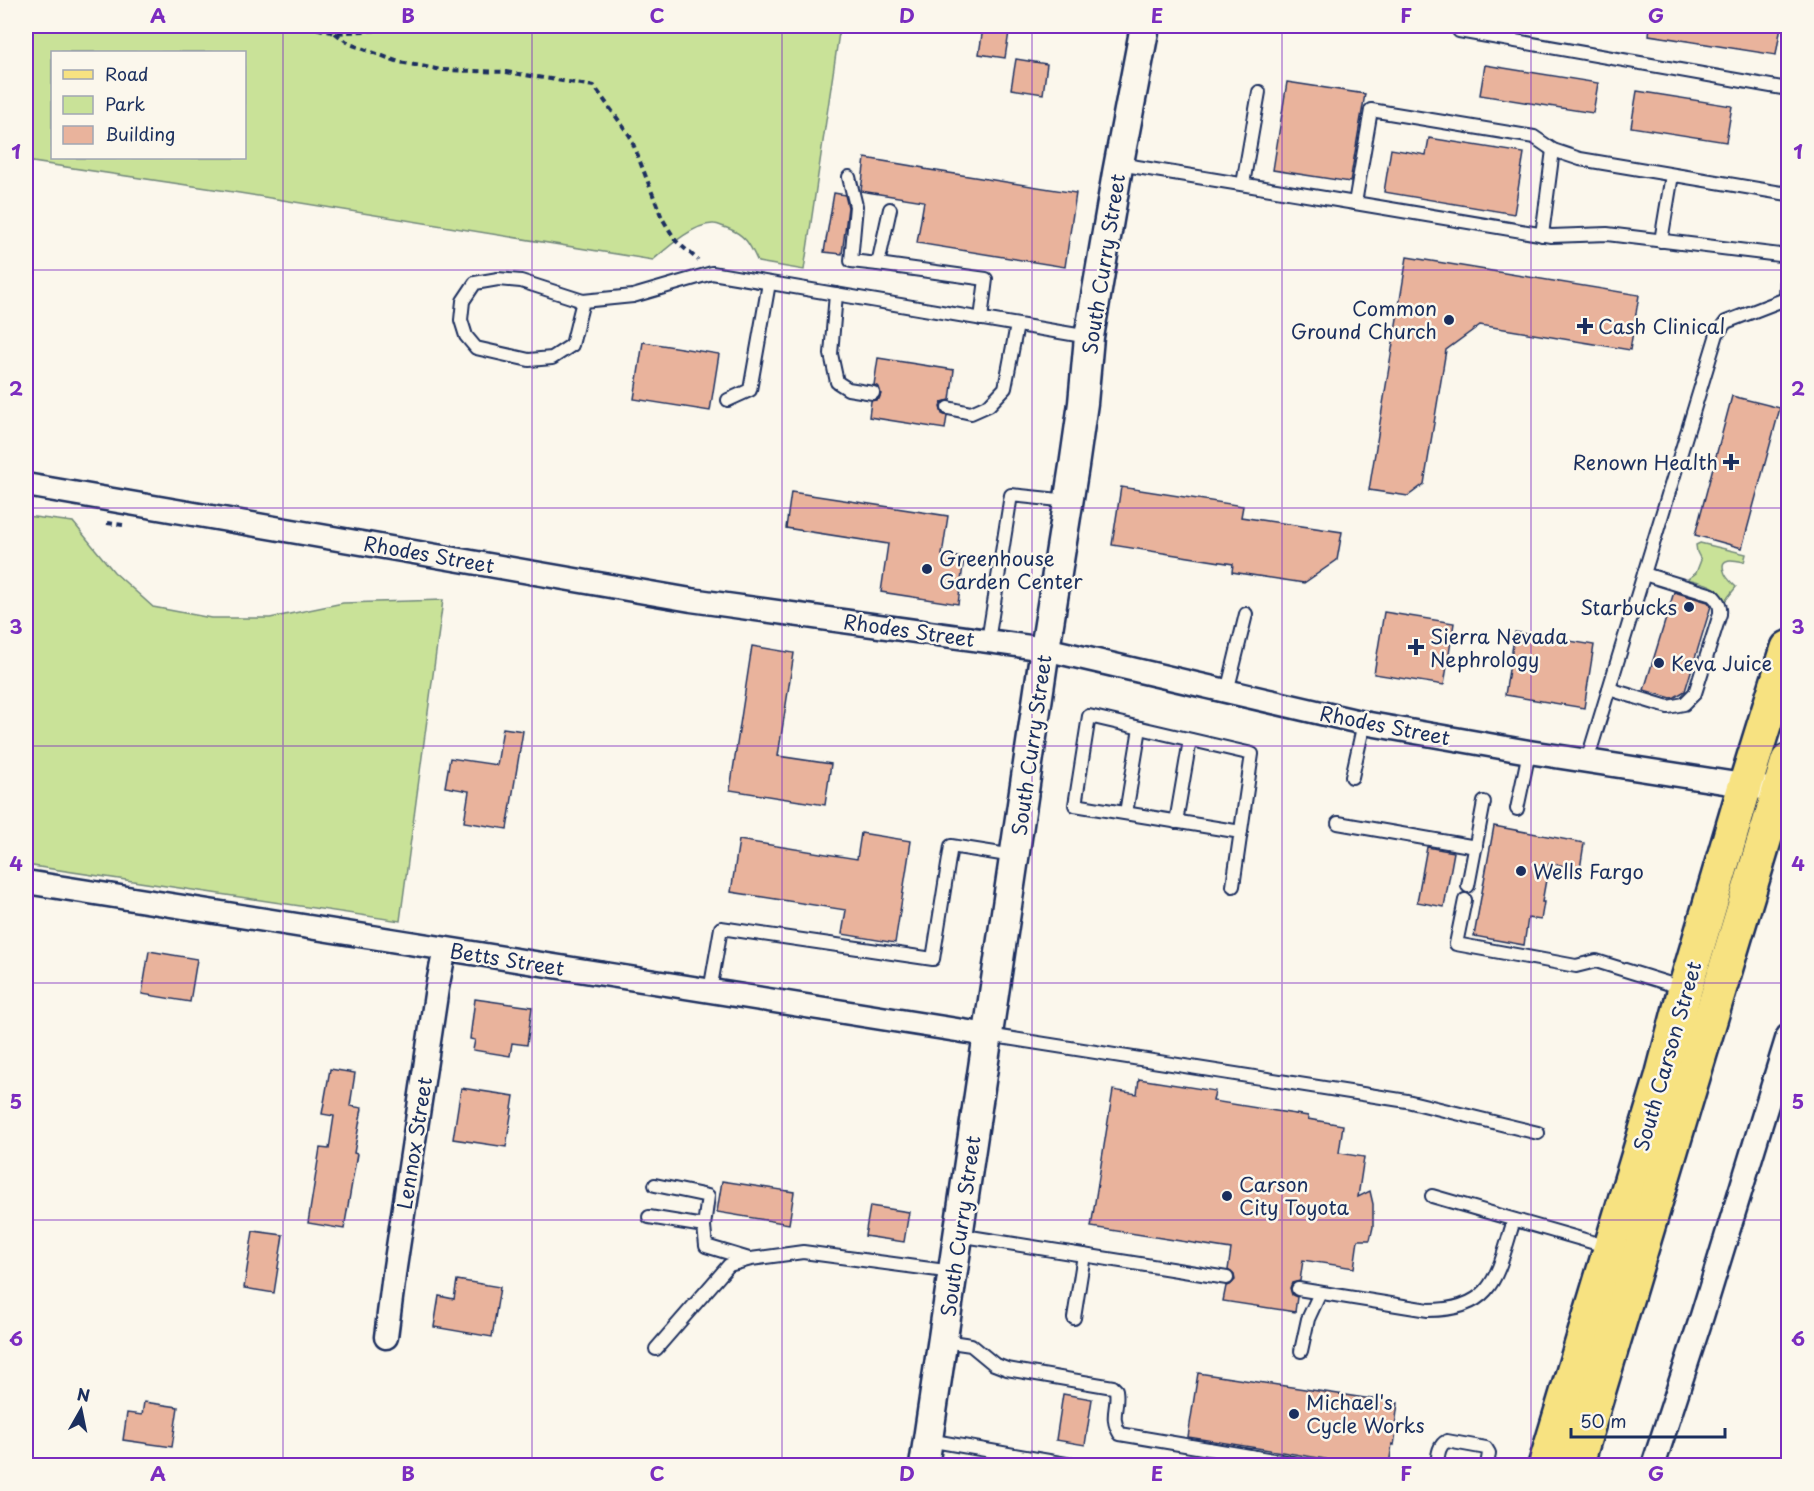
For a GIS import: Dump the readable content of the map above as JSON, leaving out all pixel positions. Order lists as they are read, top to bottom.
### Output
{
  "streets": {
    "main road": ["South Carson Street"],
    "street": [
      "South Curry Street",
      "Rhodes Street",
      "Betts Street",
      "Lennox Street"
    ]
  },
  "crossings": [
    ["South Curry Street", "Rhodes Street"],
    ["South Curry Street", "Betts Street"],
    ["Rhodes Street", "South Carson Street"],
    ["Betts Street", "Lennox Street"]
  ],
  "places": {
    "other": [
      "Common Ground Church",
      "Greenhouse Garden Center",
      "Starbucks",
      "Keva Juice",
      "Wells Fargo",
      "Carson City Toyota",
      "Michael's Cycle Works"
    ],
    "health": ["Cash Clinical", "Renown Health", "Sierra Nevada Nephrology"]
  },
  "legend": ["Road", "Park", "Building"],
  "scale_bar": "50 m",
  "north": "top",
  "grid": {
    "columns": [
      "A",
      "B",
      "C",
      "D",
      "E",
      "F",
      "G"
    ],
    "rows": [
      "1",
      "2",
      "3",
      "4",
      "5",
      "6"
    ]
  }
}
